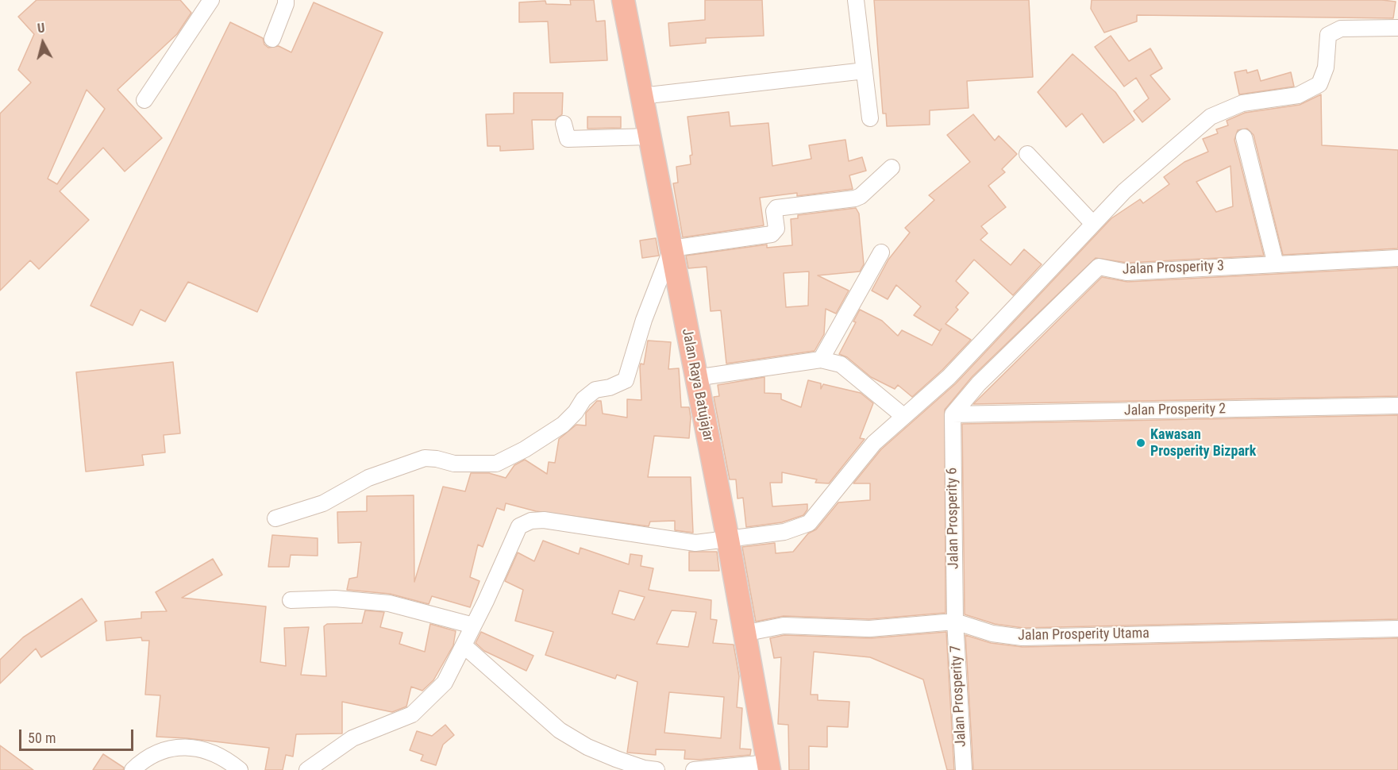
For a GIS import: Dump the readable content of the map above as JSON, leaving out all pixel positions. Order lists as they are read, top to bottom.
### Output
{
  "streets": {
    "highway": ["Jalan Raya Batujajar"],
    "street": [
      "Jalan Prosperity 3",
      "Jalan Prosperity 2",
      "Jalan Prosperity 6",
      "Jalan Prosperity Utama",
      "Jalan Prosperity 7"
    ]
  },
  "crossings": [
    ["Jalan Prosperity 3", "Jalan Prosperity 2"],
    ["Jalan Prosperity 3", "Jalan Prosperity 6"],
    ["Jalan Raya Batujajar", "Jalan Prosperity Utama"],
    ["Jalan Prosperity 2", "Jalan Prosperity 6"],
    ["Jalan Prosperity 6", "Jalan Prosperity Utama"],
    ["Jalan Prosperity 6", "Jalan Prosperity 7"],
    ["Jalan Prosperity Utama", "Jalan Prosperity 7"]
  ],
  "places": ["Kawasan Prosperity Bizpark"],
  "scale_bar": "50 m",
  "north": "top"
}
